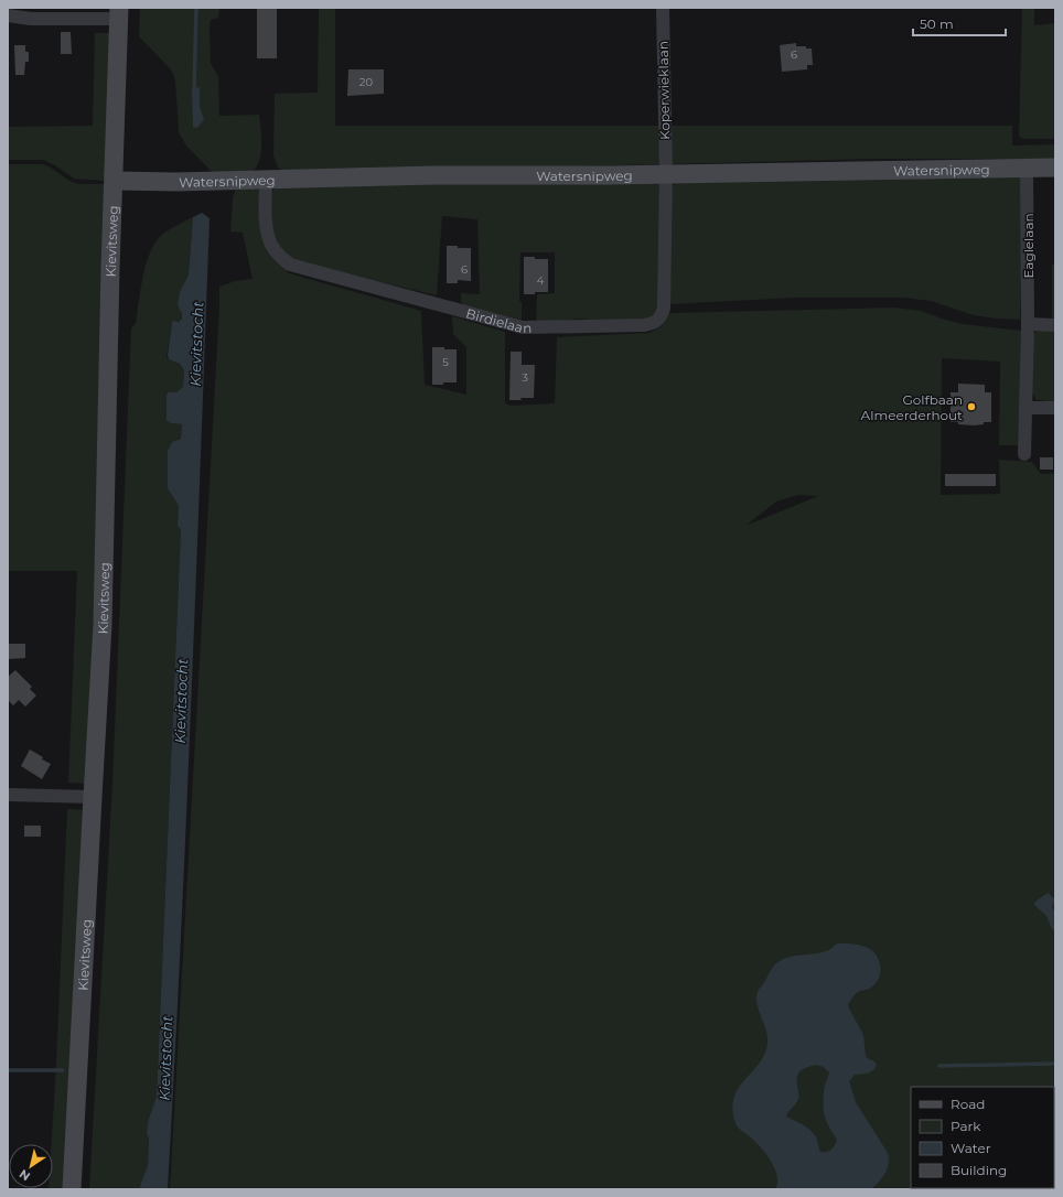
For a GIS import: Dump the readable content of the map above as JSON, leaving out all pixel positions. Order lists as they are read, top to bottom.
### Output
{
  "streets": {
    "street": [
      "Koperwieklaan",
      "Watersnipweg",
      "Kievitsweg",
      "Eaglelaan",
      "Birdielaan"
    ]
  },
  "crossings": [
    ["Koperwieklaan", "Watersnipweg"],
    ["Koperwieklaan", "Birdielaan"],
    ["Watersnipweg", "Kievitsweg"],
    ["Watersnipweg", "Eaglelaan"],
    ["Watersnipweg", "Birdielaan"]
  ],
  "water": ["Kievitstocht"],
  "places": ["Golfbaan Almeerderhout"],
  "house_numbers": [
    "6",
    "20",
    "6",
    "4",
    "5",
    "3"
  ],
  "legend": [
    "Road",
    "Park",
    "Water",
    "Building"
  ],
  "scale_bar": "50 m",
  "north": "bottom left"
}
